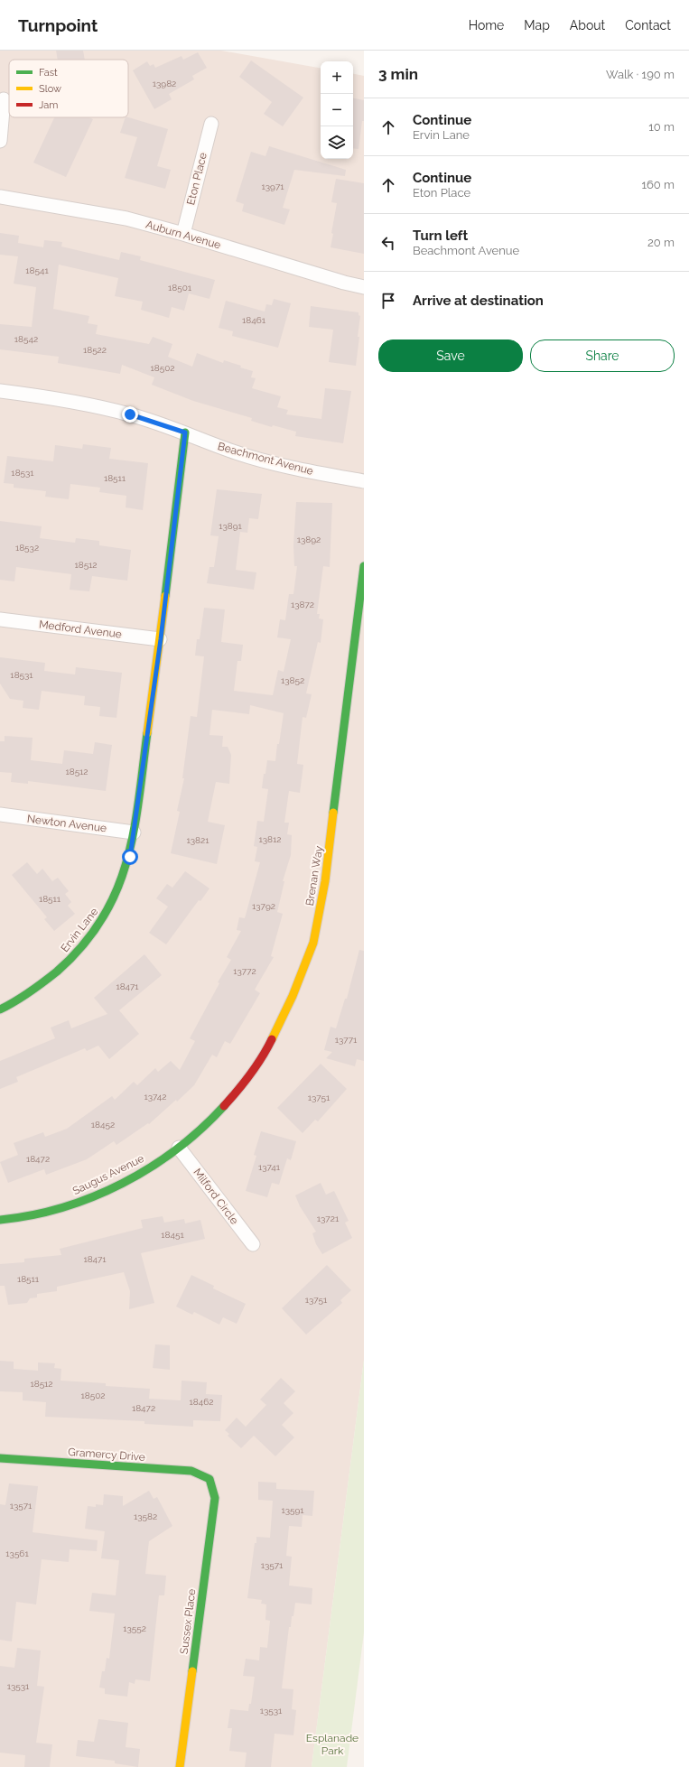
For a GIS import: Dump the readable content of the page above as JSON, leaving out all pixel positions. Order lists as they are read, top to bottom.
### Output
{
  "streets": {
    "street": [
      "Eton Place",
      "Auburn Avenue",
      "Beachmont Avenue",
      "Medford Avenue",
      "Newton Avenue",
      "Brenan Way",
      "Ervin Lane",
      "Saugus Avenue",
      "Milford Circle",
      "Gramercy Drive",
      "Sussex Place"
    ]
  },
  "crossings": [
    ["Eton Place", "Auburn Avenue"],
    ["Newton Avenue", "Ervin Lane"],
    ["Brenan Way", "Saugus Avenue"],
    ["Brenan Way", "Milford Circle"],
    ["Saugus Avenue", "Milford Circle"],
    ["Gramercy Drive", "Sussex Place"]
  ],
  "parks": ["Esplanade Park"],
  "house_numbers": [
    "13982",
    "13971",
    "18541",
    "18501",
    "18461",
    "18542",
    "18522",
    "18502",
    "18531",
    "18511",
    "13891",
    "13892",
    "18532",
    "18512",
    "13872",
    "18531",
    "13852",
    "18512",
    "13812",
    "13821",
    "18511",
    "13792",
    "13772",
    "18471",
    "13771",
    "13742",
    "13751",
    "18452",
    "18472",
    "13741",
    "13721",
    "18451",
    "18471",
    "18511",
    "13751",
    "18512",
    "18502",
    "18462",
    "18472",
    "13571",
    "13591",
    "13582",
    "13561",
    "13571",
    "13552",
    "13531",
    "13531"
  ],
  "legend": ["Fast", "Slow", "Jam"],
  "page": {
    "header": "Turnpoint",
    "nav": [
      "Home",
      "Map",
      "About",
      "Contact"
    ],
    "heading": ["3 min", "Walk · 190 m"],
    "map_buttons": ["+", "−"],
    "list": [
      ["Continue", "Ervin Lane", "10 m"],
      ["Continue", "Eton Place", "160 m"],
      ["Turn left", "Beachmont Avenue", "20 m"],
      "Arrive at destination"
    ],
    "buttons": ["Save", "Share"]
  }
}
